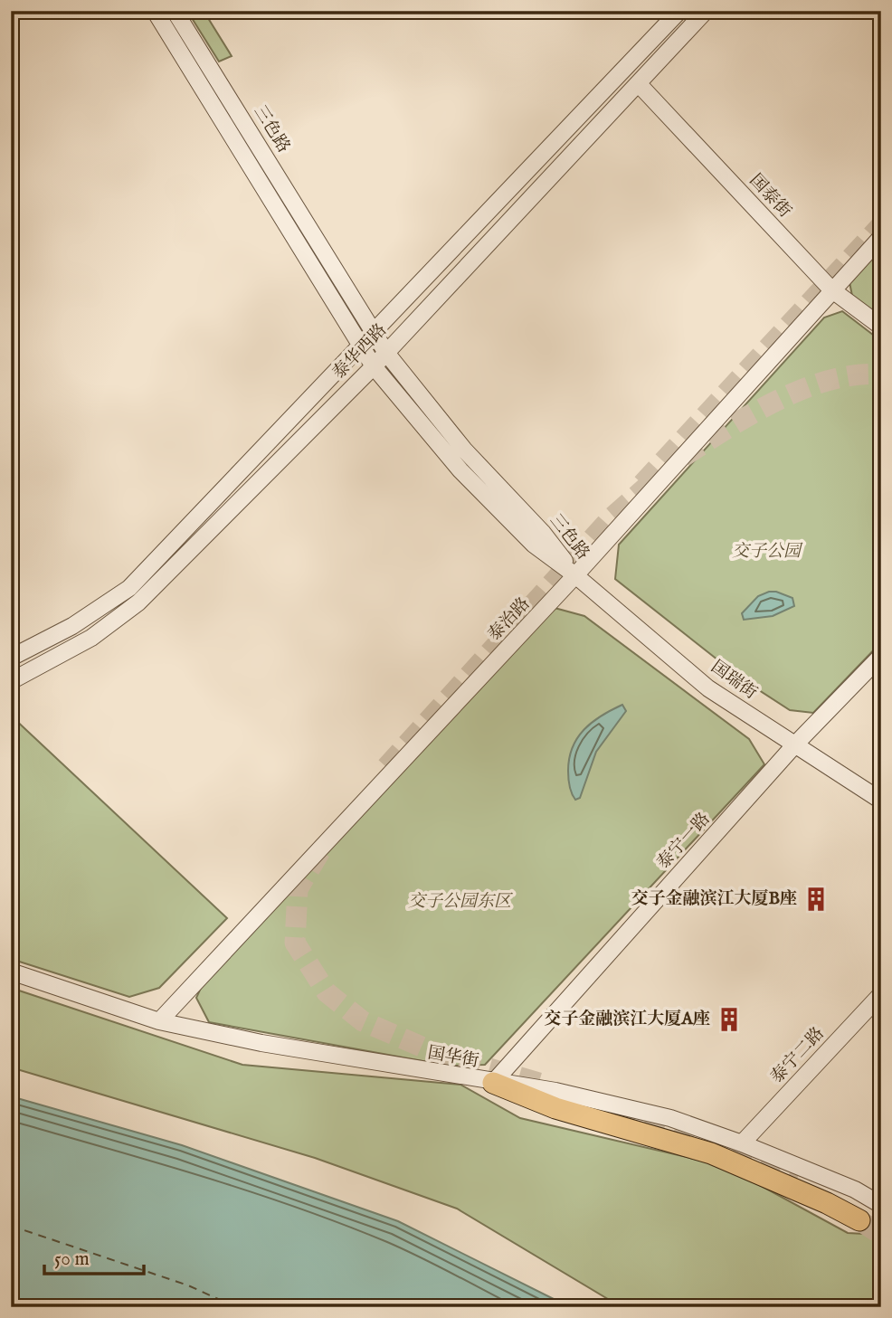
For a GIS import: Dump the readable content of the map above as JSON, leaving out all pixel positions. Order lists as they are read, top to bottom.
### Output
{
  "streets": {
    "street": [
      "三色路",
      "国泰街",
      "泰华西路",
      "泰治路",
      "国瑞街",
      "泰宁一路",
      "泰宁二路",
      "国华街"
    ]
  },
  "crossings": [
    ["三色路", "泰华西路"],
    ["三色路", "泰治路"],
    ["三色路", "国瑞街"],
    ["国泰街", "泰华西路"],
    ["国泰街", "泰治路"],
    ["泰治路", "国瑞街"],
    ["泰治路", "国华街"],
    ["国瑞街", "泰宁一路"],
    ["泰宁一路", "国华街"],
    ["泰宁二路", "国华街"]
  ],
  "parks": ["交子公园", "交子公园东区"],
  "places": {
    "building": ["交子金融滨江大厦B座", "交子金融滨江大厦A座"]
  },
  "scale_bar": "50 m"
}
